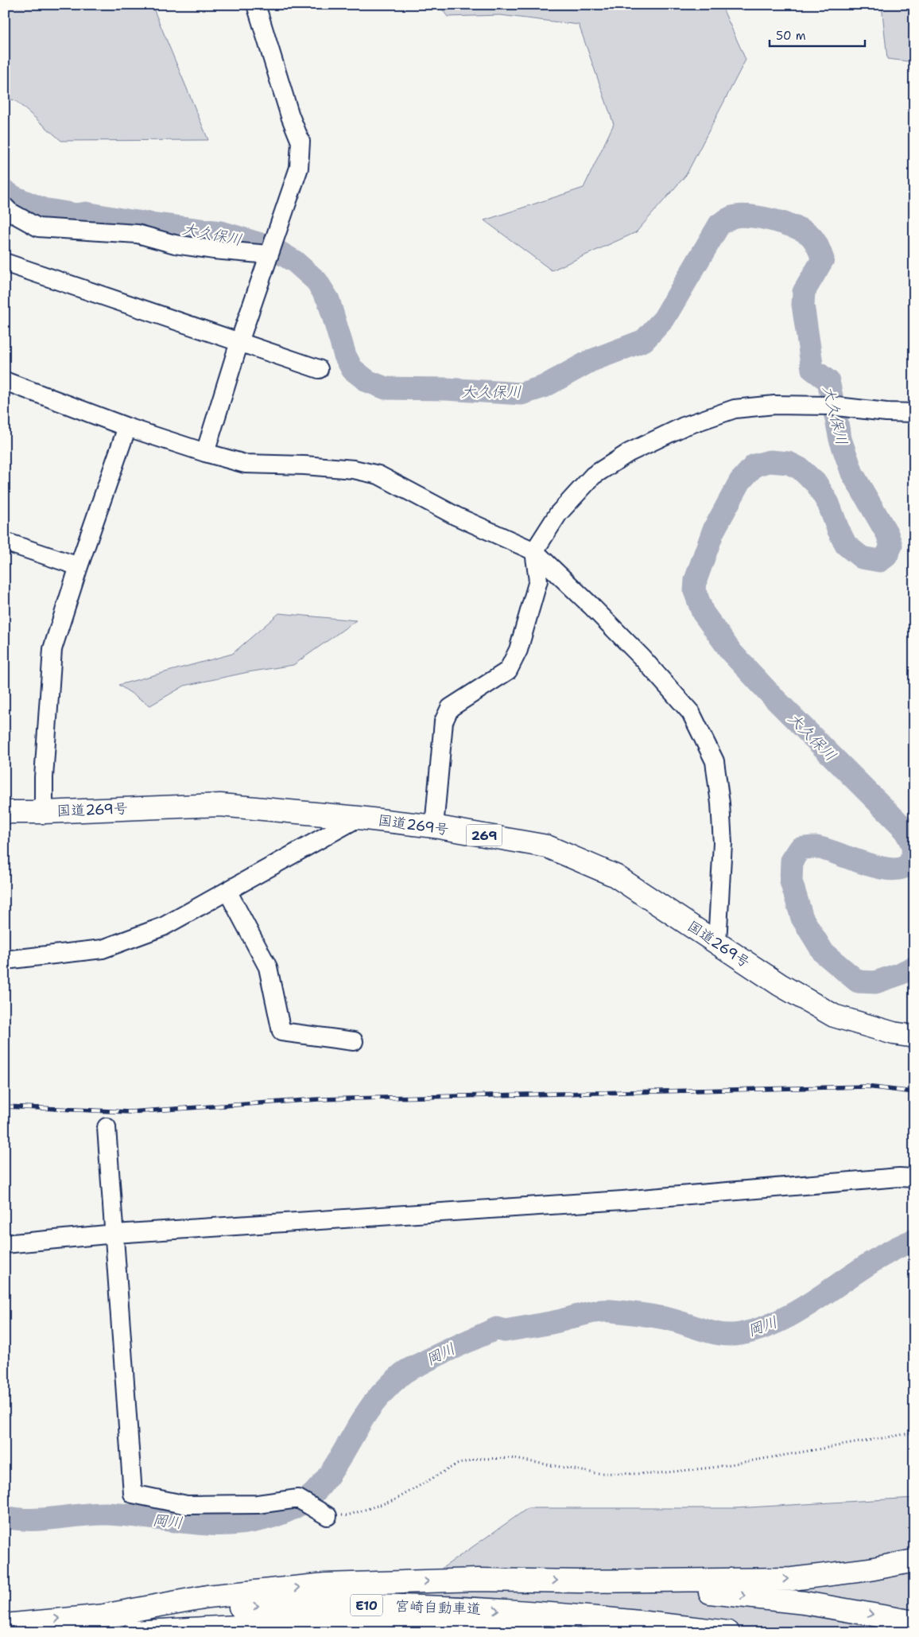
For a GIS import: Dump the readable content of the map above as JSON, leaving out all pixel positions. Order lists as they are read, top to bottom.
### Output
{
  "streets": {
    "highway": [
      "国道269号",
      "269",
      "E10",
      "宮崎自動車道"
    ]
  },
  "water": ["大久保川", "岡川"],
  "scale_bar": "50 m"
}
